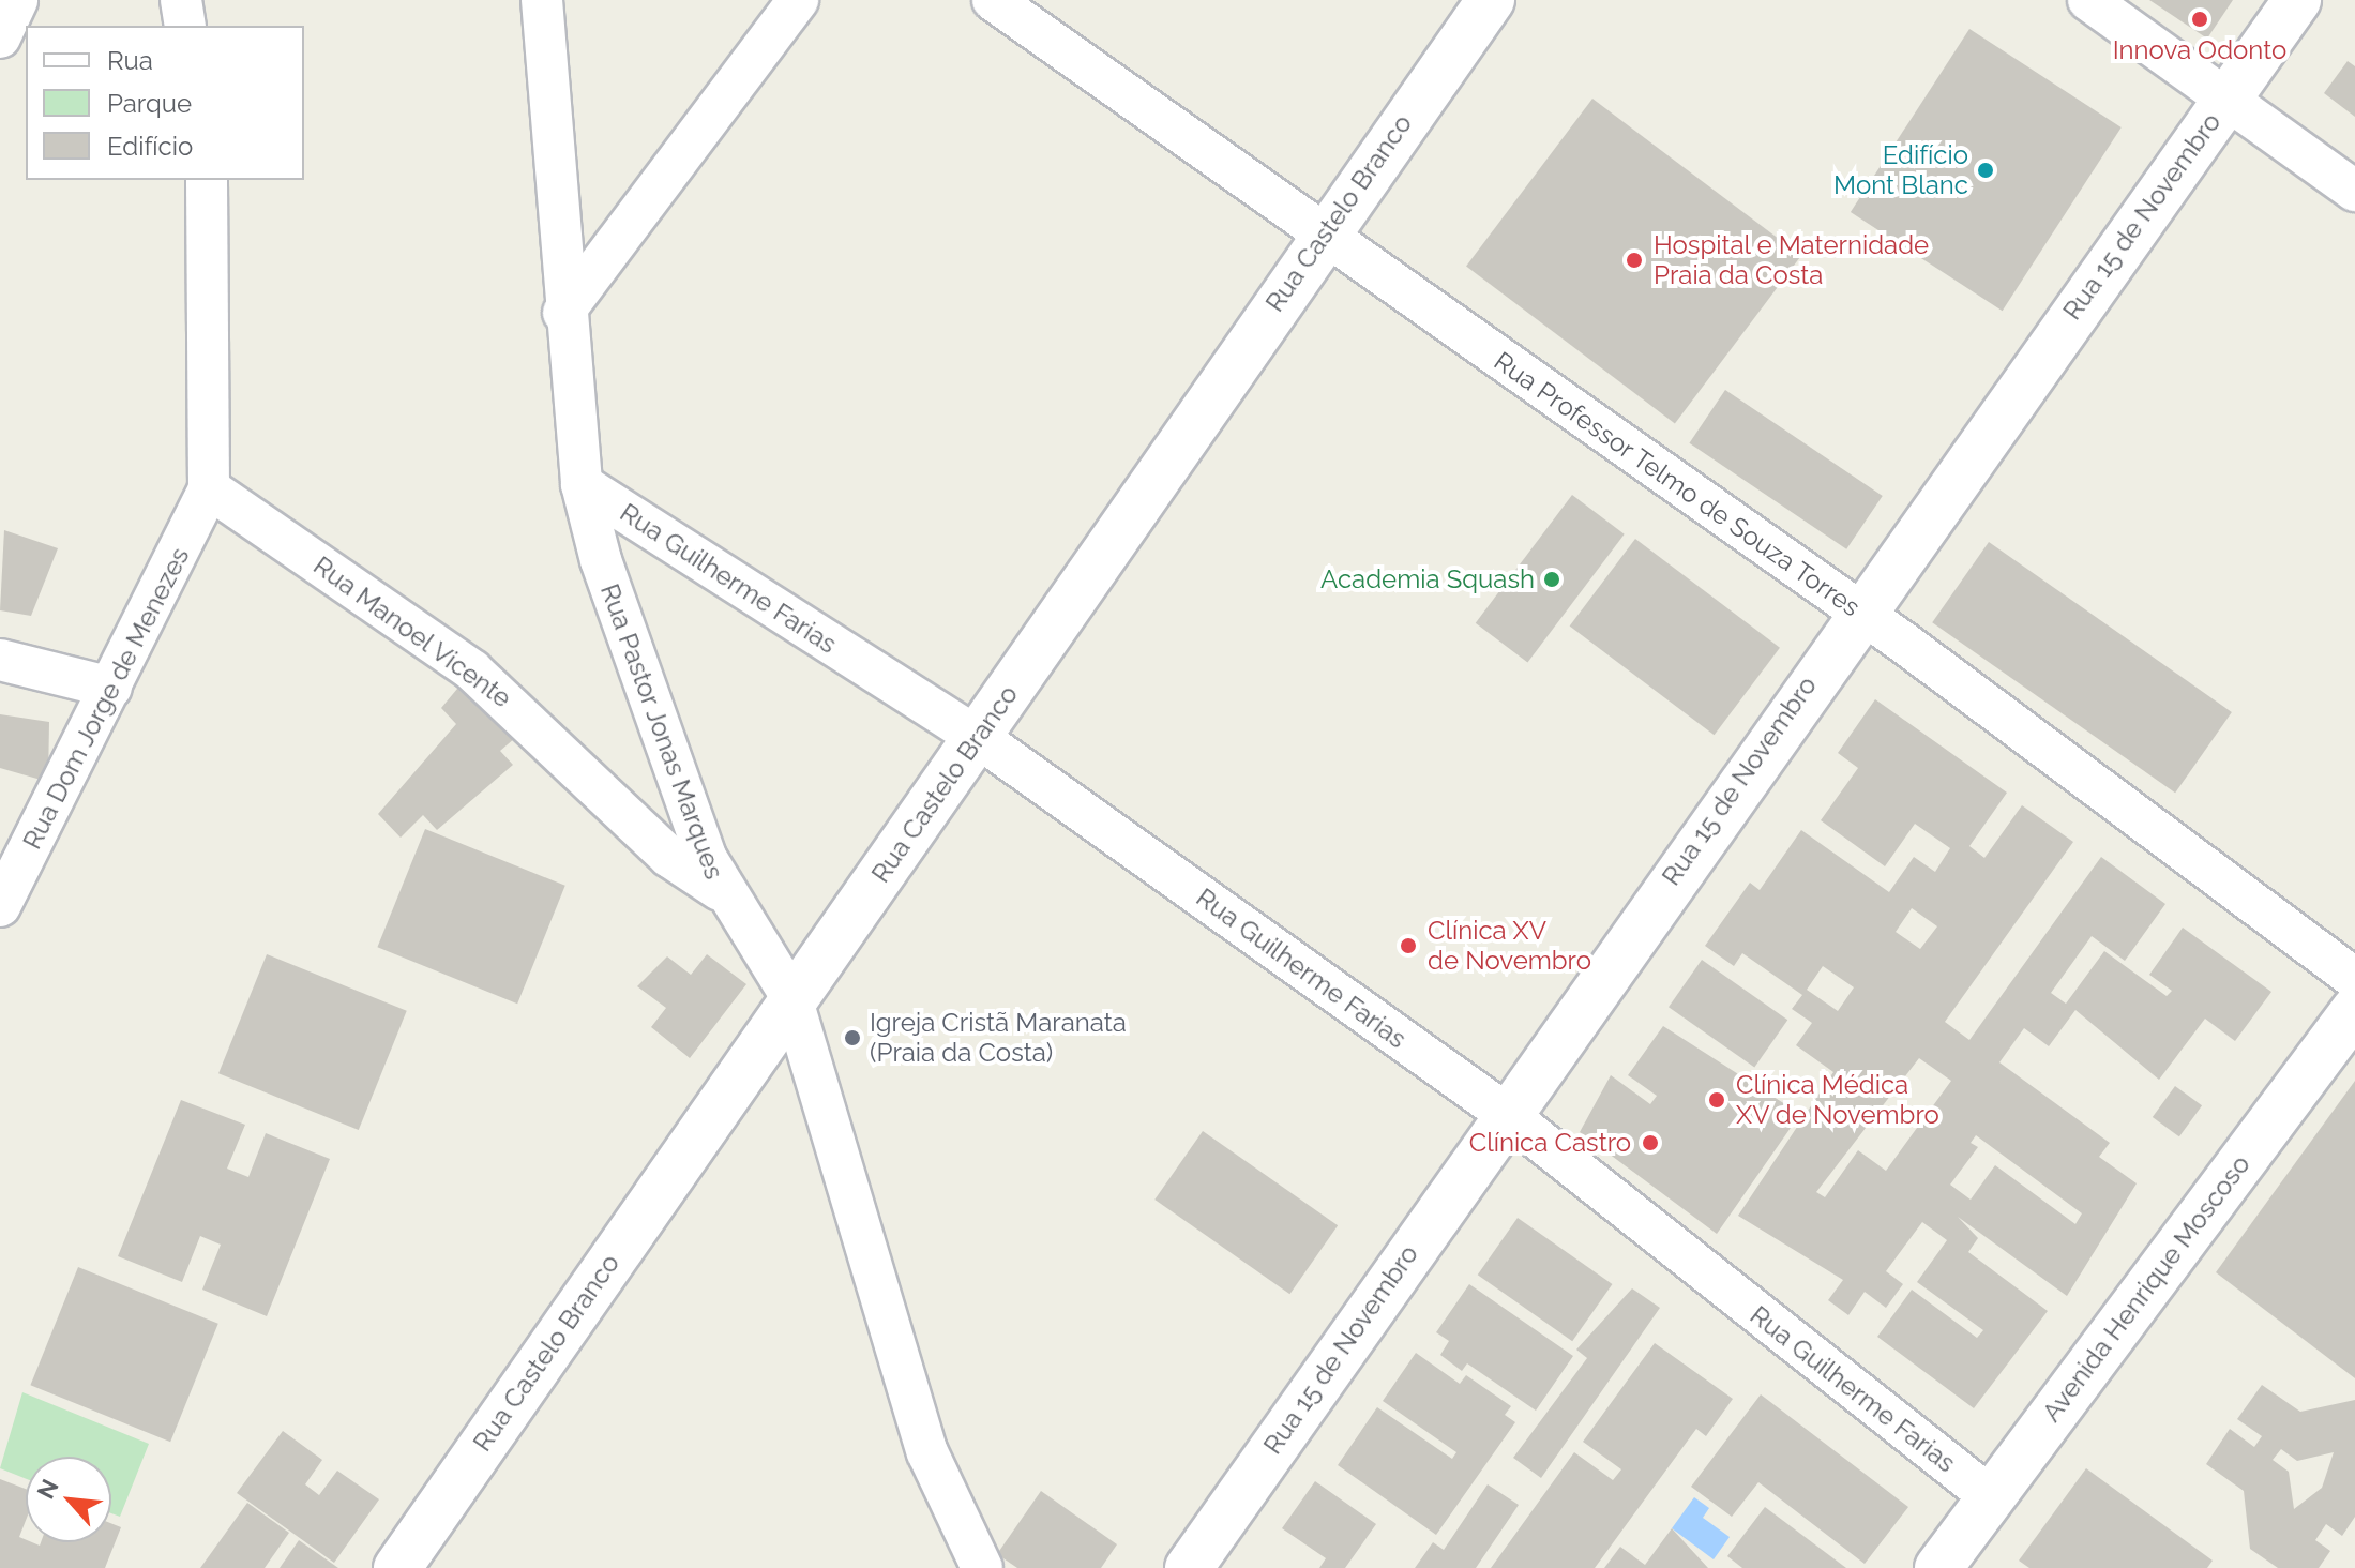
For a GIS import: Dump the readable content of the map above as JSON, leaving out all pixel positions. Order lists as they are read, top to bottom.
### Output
{
  "streets": {
    "main road": ["Rua Castelo Branco", "Rua 15 de Novembro", "Avenida Henrique Moscoso"],
    "street": [
      "Rua Professor Telmo de Souza Torres",
      "Rua Guilherme Farias",
      "Rua Manoel Vicente",
      "Rua Dom Jorge de Menezes",
      "Rua Pastor Jonas Marques"
    ]
  },
  "crossings": [
    ["Rua Castelo Branco", "Rua Professor Telmo de Souza Torres"],
    ["Rua Castelo Branco", "Rua Guilherme Farias"],
    ["Rua Castelo Branco", "Rua Pastor Jonas Marques"],
    ["Rua 15 de Novembro", "Rua Professor Telmo de Souza Torres"],
    ["Rua 15 de Novembro", "Rua Guilherme Farias"],
    ["Rua Guilherme Farias", "Rua Pastor Jonas Marques"],
    ["Rua Guilherme Farias", "Avenida Henrique Moscoso"],
    ["Rua Manoel Vicente", "Rua Dom Jorge de Menezes"],
    ["Rua Manoel Vicente", "Rua Pastor Jonas Marques"]
  ],
  "places": [
    "Innova Odonto",
    "Edifício Mont Blanc",
    "Hospital e Maternidade Praia da Costa",
    "Academia Squash",
    "Clínica XV de Novembro",
    "Igreja Cristã Maranata (Praia da Costa)",
    "Clínica Médica XV de Novembro",
    "Clínica Castro"
  ],
  "legend": ["Rua", "Parque", "Edifício"],
  "north": "top left"
}
